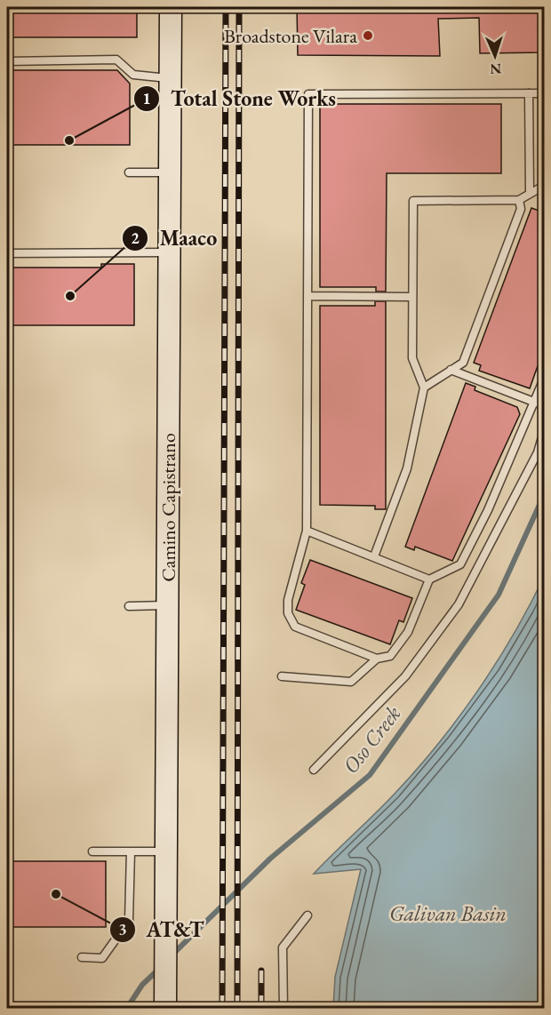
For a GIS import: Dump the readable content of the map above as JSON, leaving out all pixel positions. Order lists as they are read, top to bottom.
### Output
{
  "streets": {
    "street": ["Camino Capistrano"]
  },
  "water": ["Oso Creek", "Galivan Basin"],
  "places": [
    "Broadstone Vilara",
    "Total Stone Works",
    "Maaco",
    "AT&T"
  ],
  "north": "bottom"
}
